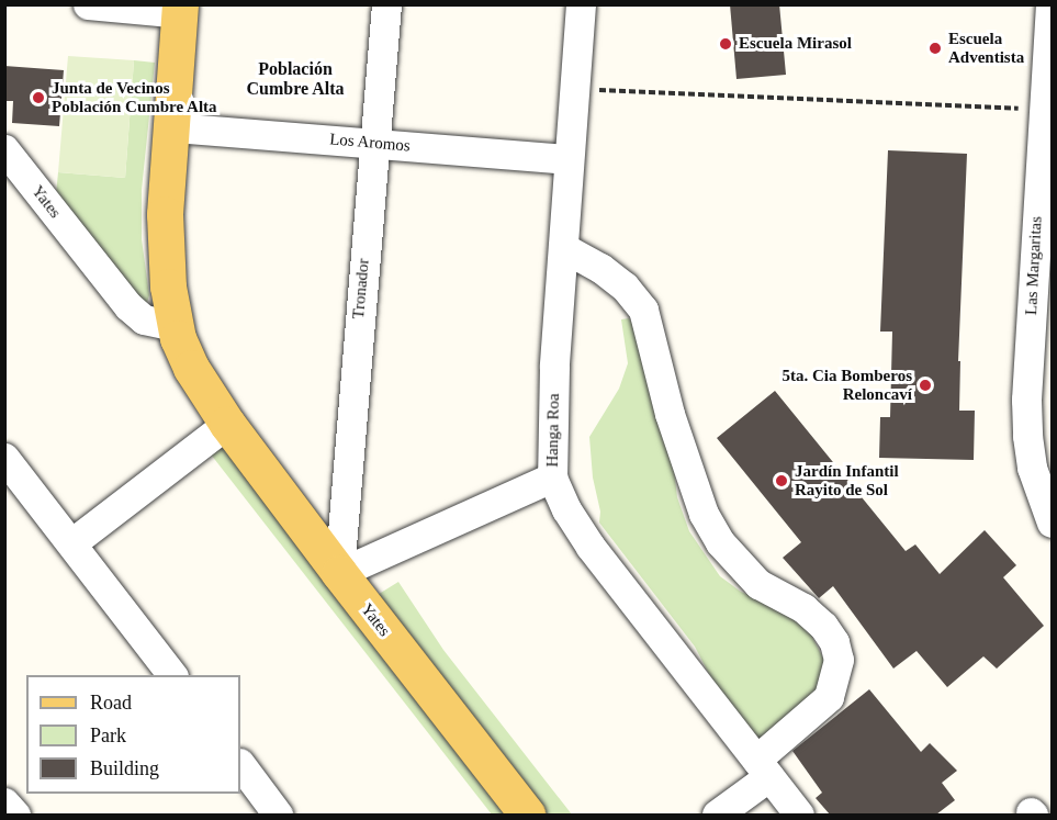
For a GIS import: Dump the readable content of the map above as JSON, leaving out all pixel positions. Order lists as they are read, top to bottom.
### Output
{
  "streets": {
    "main road": ["Yates"],
    "street": [
      "Los Aromos",
      "Las Margaritas",
      "Tronador",
      "Hanga Roa"
    ]
  },
  "crossings": [
    ["Los Aromos", "Yates"],
    ["Los Aromos", "Tronador"],
    ["Los Aromos", "Hanga Roa"],
    ["Yates", "Tronador"]
  ],
  "districts": ["Población Cumbre Alta"],
  "places": [
    "Escuela Mirasol",
    "Escuela Adventista",
    "Junta de Vecinos Población Cumbre Alta",
    "5ta. Cia Bomberos Reloncaví",
    "Jardín Infantil Rayito de Sol"
  ],
  "legend": ["Road", "Park", "Building"]
}
